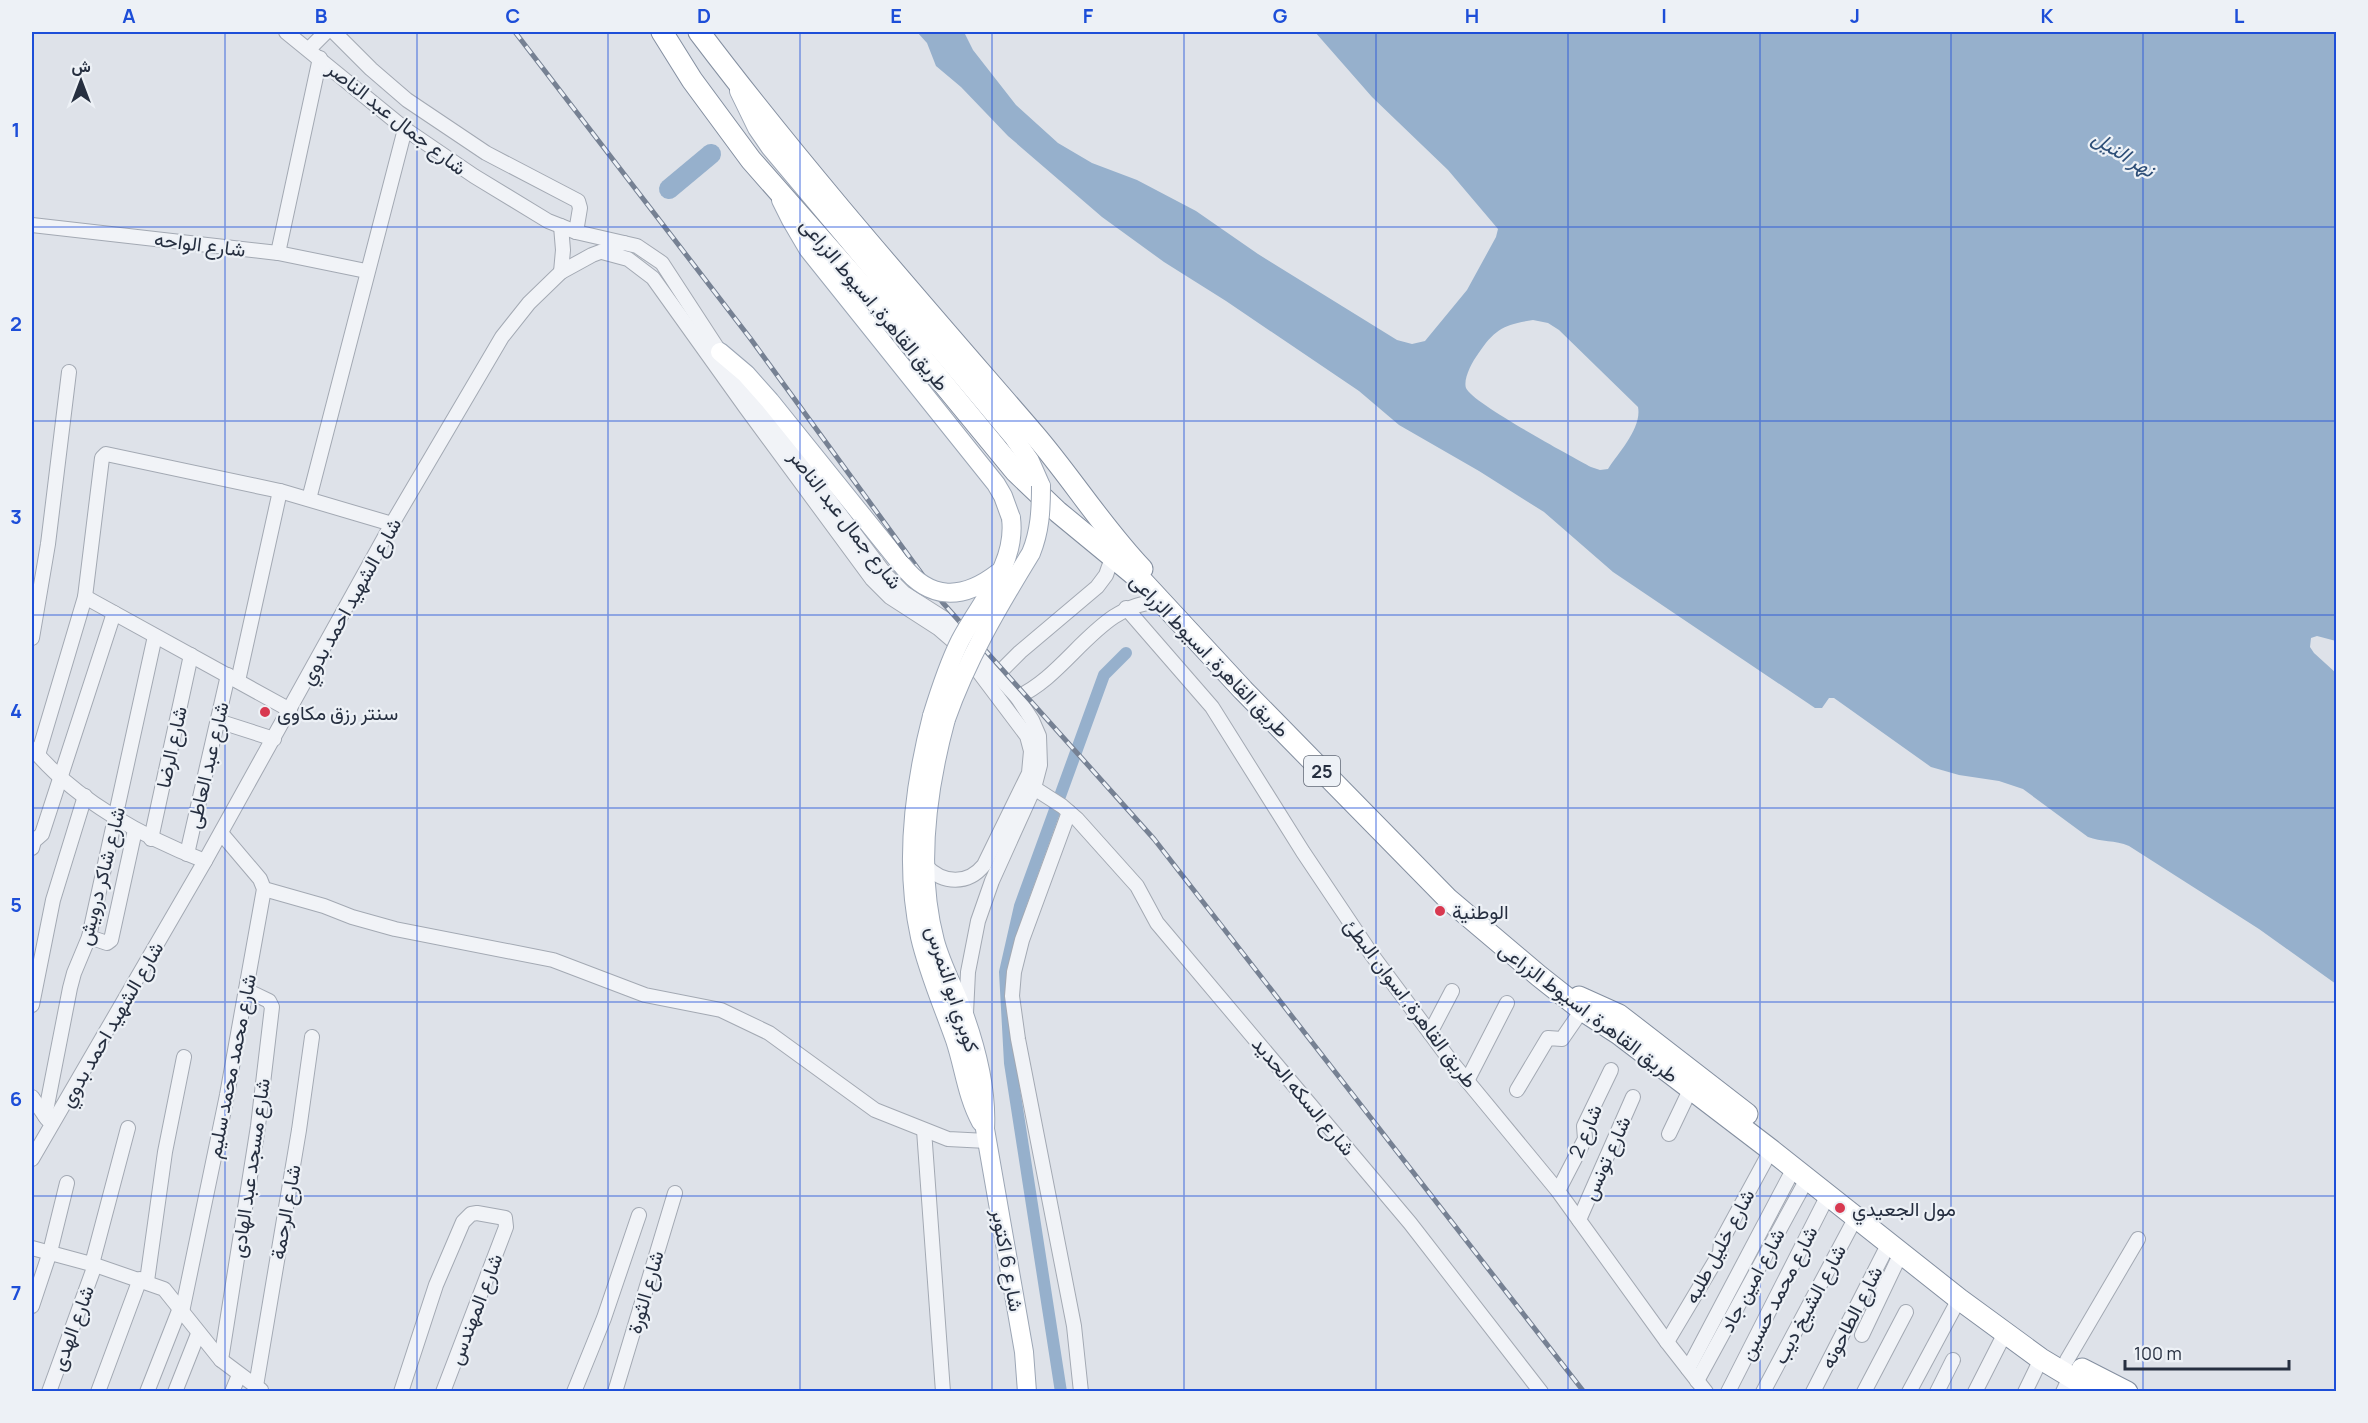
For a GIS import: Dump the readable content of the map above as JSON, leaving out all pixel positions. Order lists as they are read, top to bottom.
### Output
{
  "streets": {
    "highway": ["طريق القاهرة, اسيوط الزراعى", "25"],
    "main road": ["كوبري ابو النمرس", "شارع 6 اكتوبر"],
    "street": [
      "شارع جمال عبد الناصر",
      "شارع الواحه",
      "شارع الشهيد احمد بدوي",
      "شارع الرضا",
      "شارع عبد العاطى",
      "شارع شاكر درويش",
      "طريق القاهرة, اسوان البطئ",
      "شارع محمد محمد سليم",
      "شارع السكه الحديد",
      "شارع 2",
      "شارع تونس",
      "شارع مسجد عبد الهادى",
      "شارع الرحمة",
      "شارع خليل طلبه",
      "شارع امين جاد",
      "شارع الثورة",
      "شارع محمد حسين",
      "شارع الشيخ ديب",
      "شارع المهندس",
      "شارع الطاحونه",
      "شارع الهدى"
    ]
  },
  "crossings": [
    ["شارع جمال عبد الناصر", "شارع الشهيد احمد بدوي"],
    ["شارع جمال عبد الناصر", "كوبري ابو النمرس"],
    ["شارع جمال عبد الناصر", "شارع السكه الحديد"],
    ["طريق القاهرة, اسيوط الزراعى", "كوبري ابو النمرس"],
    ["طريق القاهرة, اسيوط الزراعى", "شارع خليل طلبه"],
    ["طريق القاهرة, اسيوط الزراعى", "شارع امين جاد"],
    ["طريق القاهرة, اسيوط الزراعى", "شارع محمد حسين"],
    ["طريق القاهرة, اسيوط الزراعى", "شارع الشيخ ديب"],
    ["طريق القاهرة, اسيوط الزراعى", "شارع الطاحونه"],
    ["شارع الشهيد احمد بدوي", "شارع شاكر درويش"],
    ["كوبري ابو النمرس", "شارع 6 اكتوبر"],
    ["طريق القاهرة, اسوان البطئ", "شارع 2"],
    ["طريق القاهرة, اسوان البطئ", "شارع تونس"],
    ["طريق القاهرة, اسوان البطئ", "شارع خليل طلبه"],
    ["طريق القاهرة, اسوان البطئ", "شارع امين جاد"],
    ["شارع محمد محمد سليم", "شارع مسجد عبد الهادى"]
  ],
  "water": ["نهر النيل"],
  "places": ["سنتر رزق مكاوى", "الوطنية", "مول الجعيدي"],
  "scale_bar": "100 m",
  "north": "top",
  "grid": {
    "columns": [
      "A",
      "B",
      "C",
      "D",
      "E",
      "F",
      "G",
      "H",
      "I",
      "J",
      "K",
      "L"
    ],
    "rows": [
      "1",
      "2",
      "3",
      "4",
      "5",
      "6",
      "7"
    ]
  }
}
